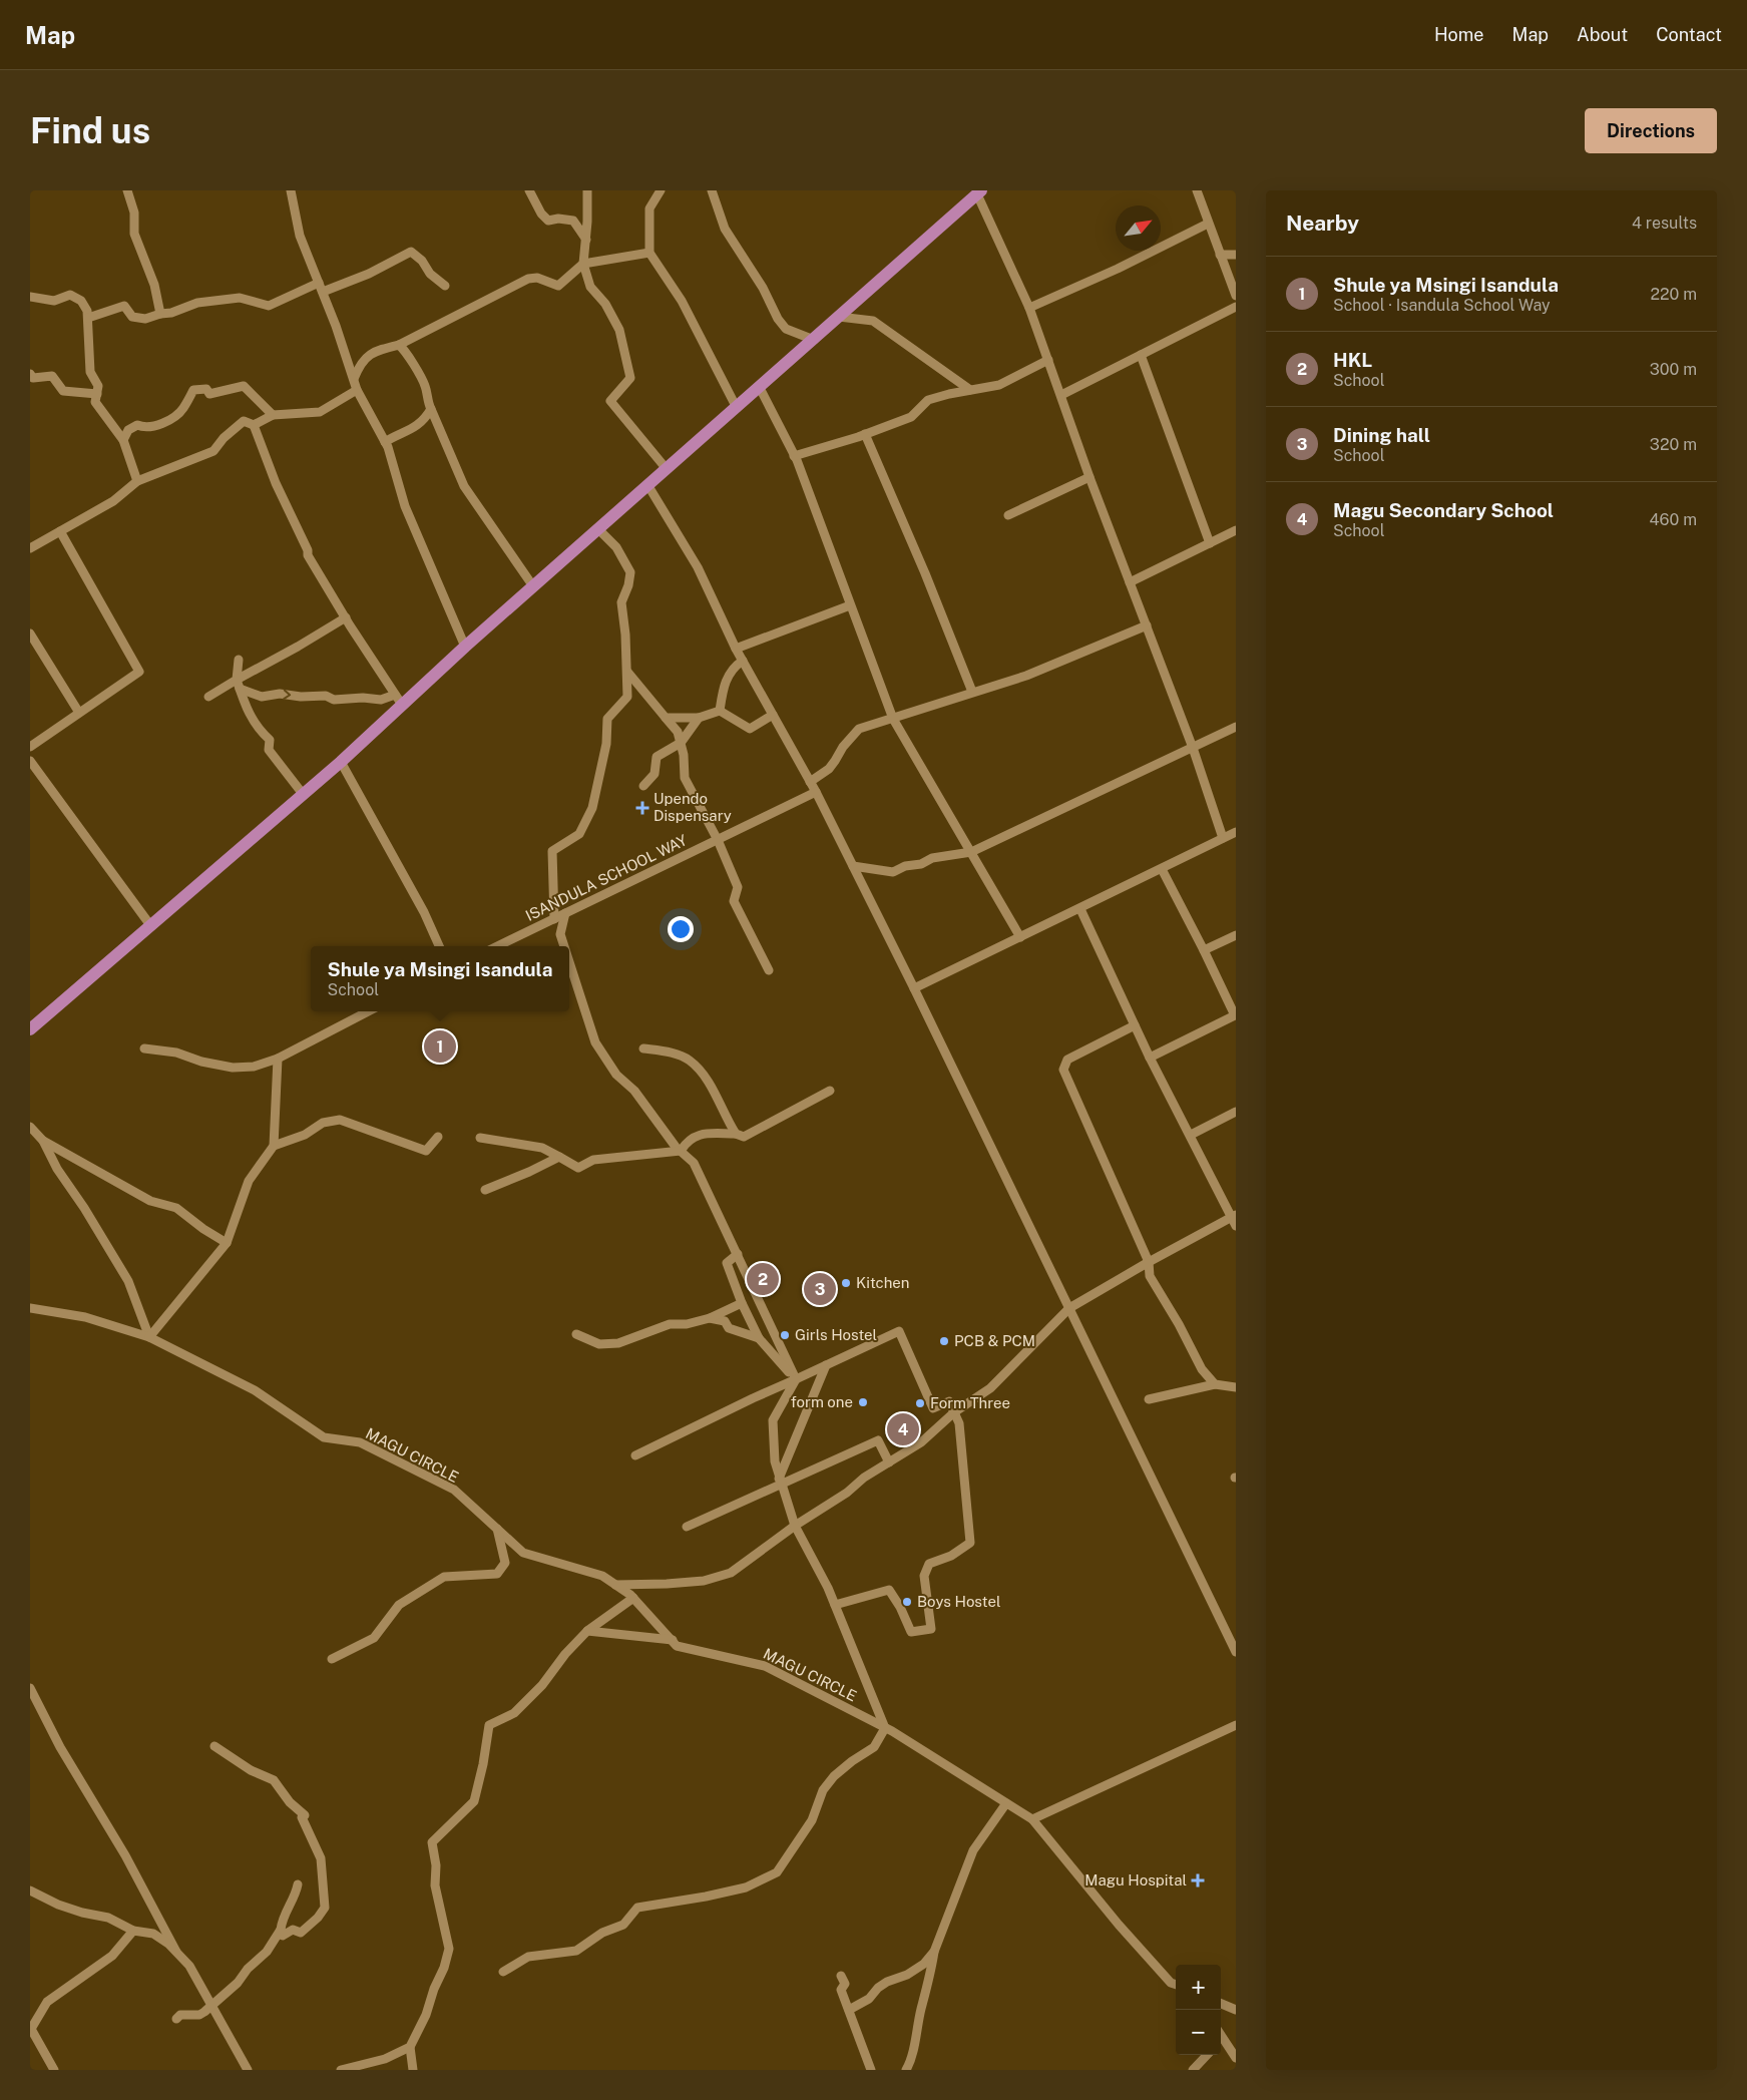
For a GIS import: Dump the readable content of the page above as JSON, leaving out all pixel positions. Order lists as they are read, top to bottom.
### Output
{
  "streets": {
    "street": ["ISANDULA SCHOOL WAY", "MAGU CIRCLE"]
  },
  "places": {
    "health": ["Upendo Dispensary", "Magu Hospital"],
    "other": [
      "Kitchen",
      "Girls Hostel",
      "PCB & PCM",
      "form one",
      "Form Three",
      "Boys Hostel"
    ]
  },
  "north": "top right",
  "page": {
    "header": "Map",
    "nav": [
      "Home",
      "Map",
      "About",
      "Contact"
    ],
    "buttons": "Directions",
    "title": "Find us",
    "heading": ["Nearby", "4 results"],
    "list": [
      {
        "mark": "1",
        "name": "Shule ya Msingi Isandula",
        "note": "School · Isandula School Way",
        "value": "220 m"
      },
      {
        "mark": "2",
        "name": "HKL",
        "note": "School",
        "value": "300 m"
      },
      {
        "mark": "3",
        "name": "Dining hall",
        "note": "School",
        "value": "320 m"
      },
      {
        "mark": "4",
        "name": "Magu Secondary School",
        "note": "School",
        "value": "460 m"
      }
    ],
    "popup": ["Shule ya Msingi Isandula", "School"],
    "pins": [
      "1",
      "2",
      "3",
      "4"
    ],
    "map_buttons": ["+", "−"]
  }
}
